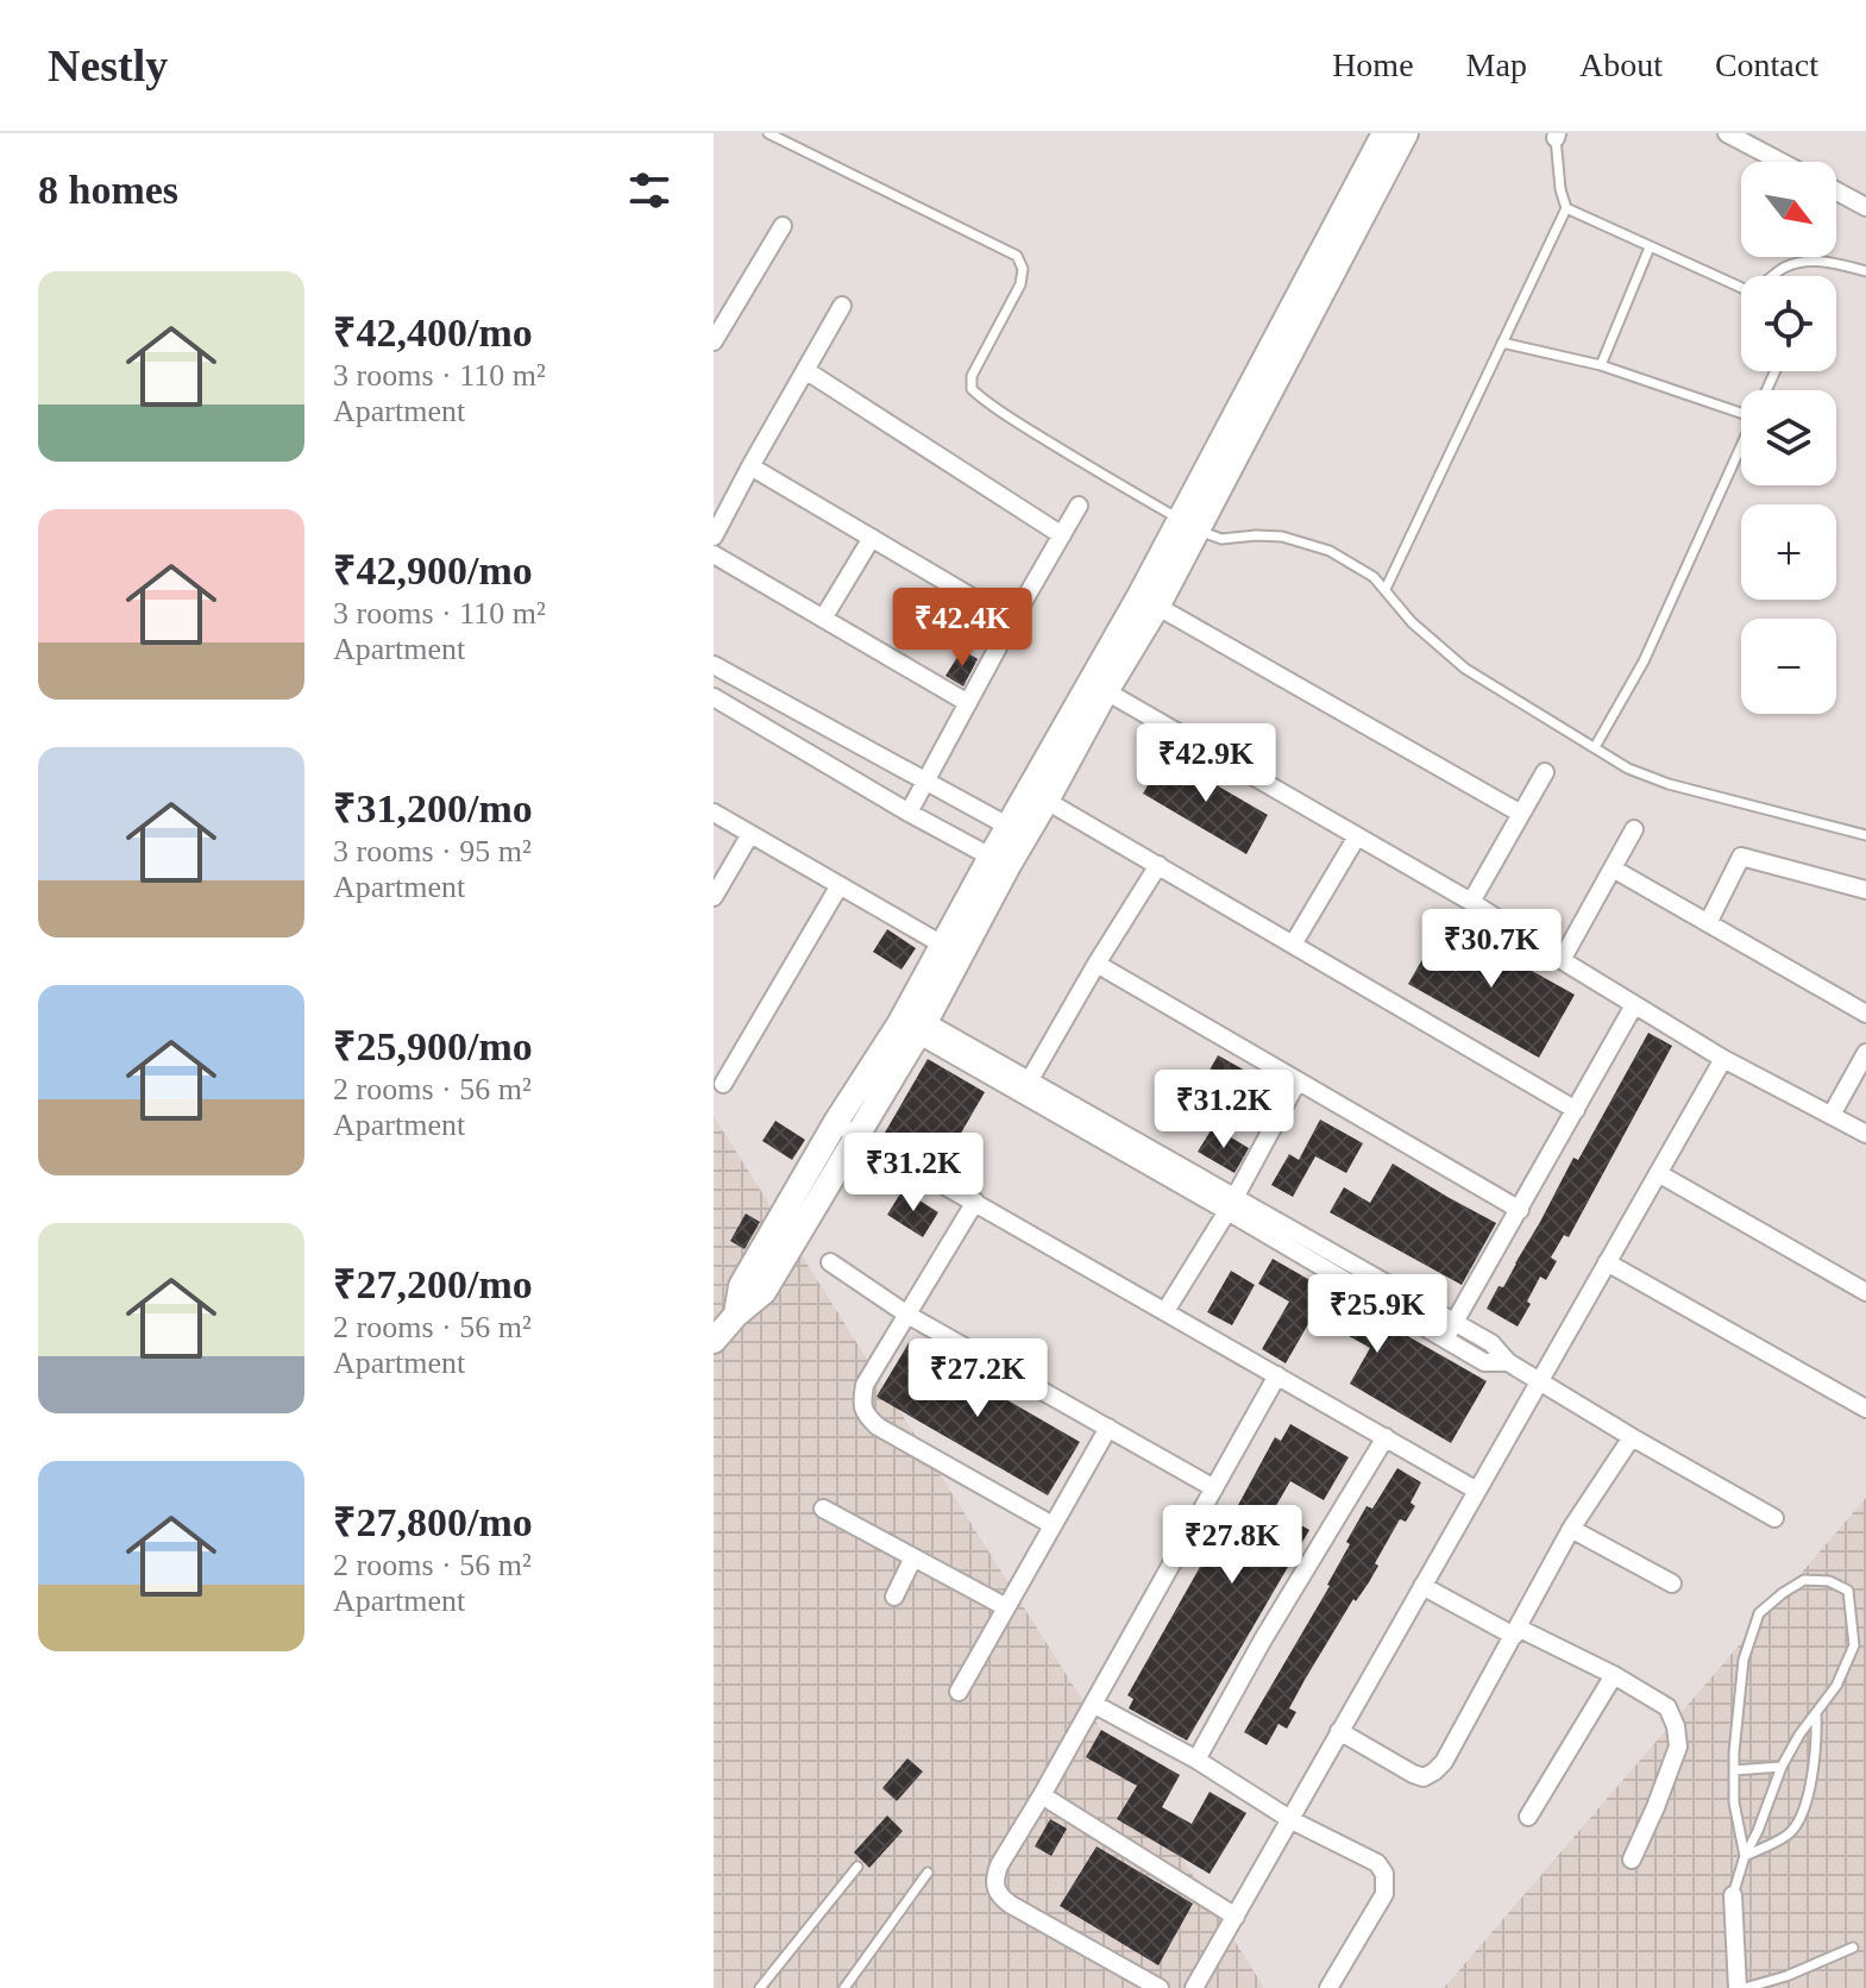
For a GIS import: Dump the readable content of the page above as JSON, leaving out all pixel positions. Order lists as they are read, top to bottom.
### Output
{
  "north": "bottom right",
  "page": {
    "header": "Nestly",
    "nav": [
      "Home",
      "Map",
      "About",
      "Contact"
    ],
    "heading": "8 homes",
    "map_buttons": ["+", "−"],
    "list": [
      {
        "name": "₹42,400/mo",
        "note": "3 rooms · 110 m² · Apartment"
      },
      {
        "name": "₹42,900/mo",
        "note": "3 rooms · 110 m² · Apartment"
      },
      {
        "name": "₹31,200/mo",
        "note": "3 rooms · 95 m² · Apartment"
      },
      {
        "name": "₹25,900/mo",
        "note": "2 rooms · 56 m² · Apartment"
      },
      {
        "name": "₹27,200/mo",
        "note": "2 rooms · 56 m² · Apartment"
      },
      {
        "name": "₹27,800/mo",
        "note": "2 rooms · 56 m² · Apartment"
      }
    ],
    "price": [
      "₹42.4K",
      "₹42.9K",
      "₹30.7K",
      "₹31.2K",
      "₹31.2K",
      "₹25.9K",
      "₹27.2K",
      "₹27.8K"
    ]
  }
}
